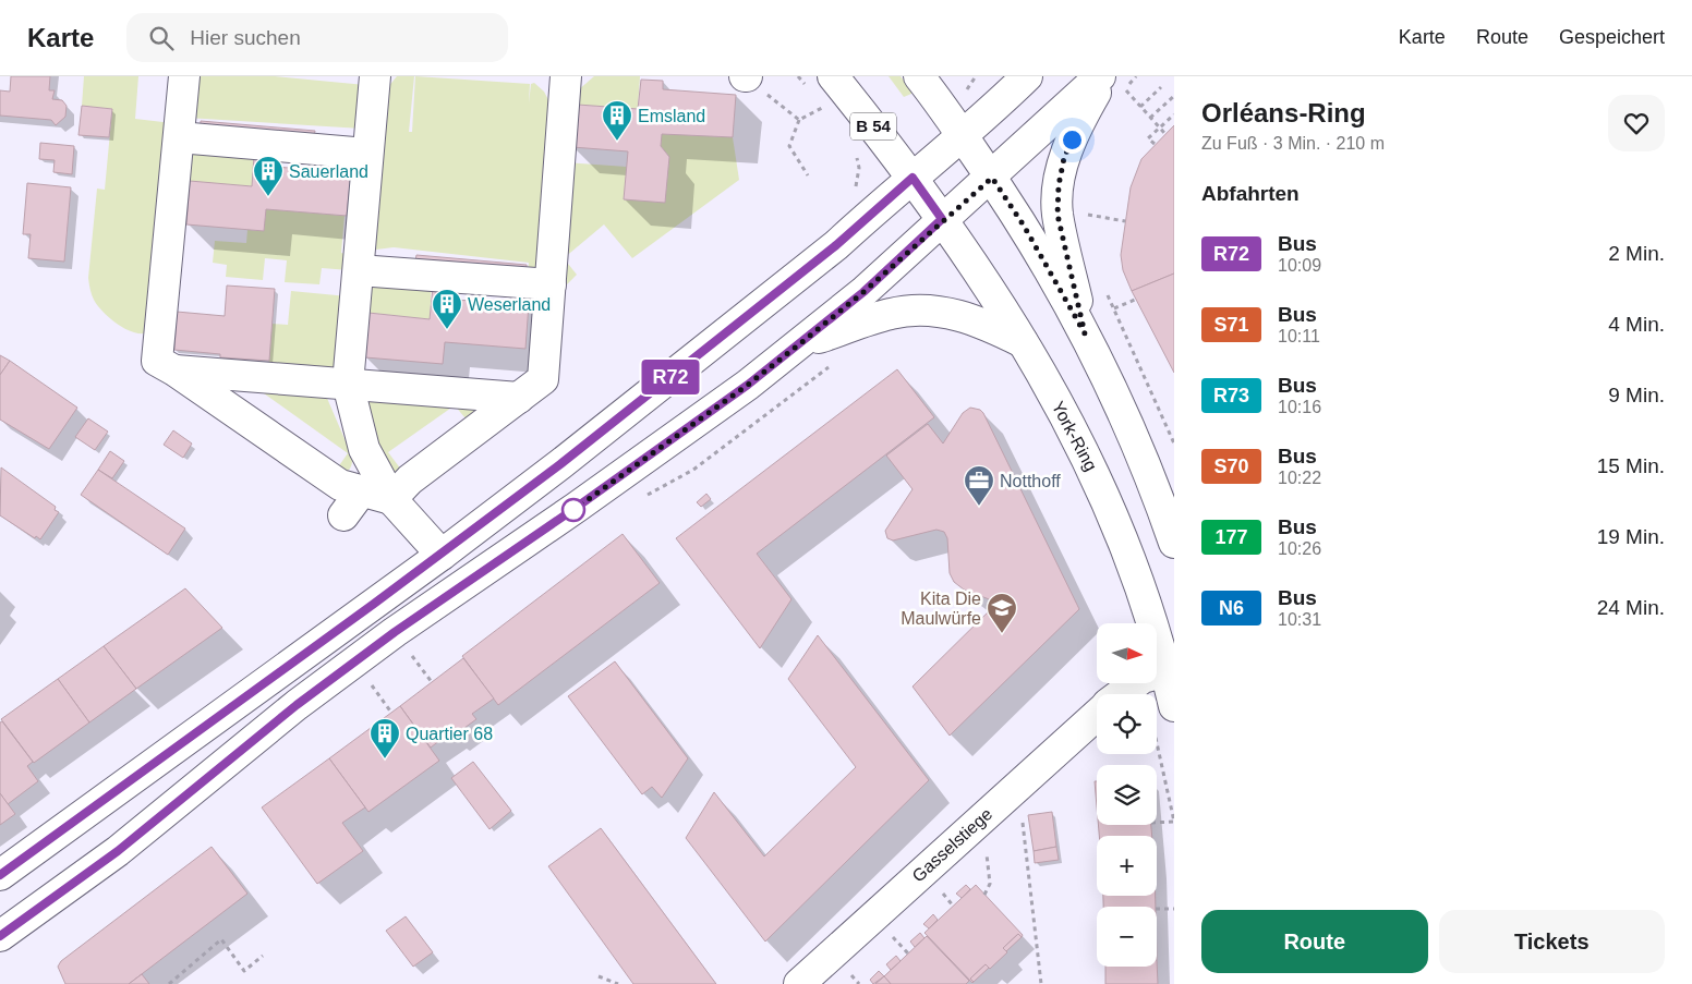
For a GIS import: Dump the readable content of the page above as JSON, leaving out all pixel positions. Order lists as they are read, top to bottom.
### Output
{
  "streets": {
    "main road": ["B 54", "York-Ring", "Gasselstiege"]
  },
  "crossings": [
    ["B 54", "York-Ring"],
    ["York-Ring", "Gasselstiege"]
  ],
  "places": {
    "building": [
      "Emsland",
      "Sauerland",
      "Weserland",
      "Quartier 68"
    ],
    "office": ["Notthoff"],
    "school or university": ["Kita Die Maulwürfe"]
  },
  "lines": ["bus line R72"],
  "north": "right",
  "page": {
    "header": "Karte",
    "search": "Hier suchen",
    "nav": ["Karte", "Route", "Gespeichert"],
    "on_map": "R72",
    "heading": [
      ["Orléans-Ring", "Zu Fuß · 3 Min. · 210 m"],
      "Abfahrten"
    ],
    "list": [
      {
        "mark": "R72",
        "name": "Bus",
        "note": "10:09",
        "value": "2 Min."
      },
      {
        "mark": "S71",
        "name": "Bus",
        "note": "10:11",
        "value": "4 Min."
      },
      {
        "mark": "R73",
        "name": "Bus",
        "note": "10:16",
        "value": "9 Min."
      },
      {
        "mark": "S70",
        "name": "Bus",
        "note": "10:22",
        "value": "15 Min."
      },
      {
        "mark": "177",
        "name": "Bus",
        "note": "10:26",
        "value": "19 Min."
      },
      {
        "mark": "N6",
        "name": "Bus",
        "note": "10:31",
        "value": "24 Min."
      }
    ],
    "map_buttons": ["+", "−"],
    "buttons": ["Route", "Tickets"]
  }
}
